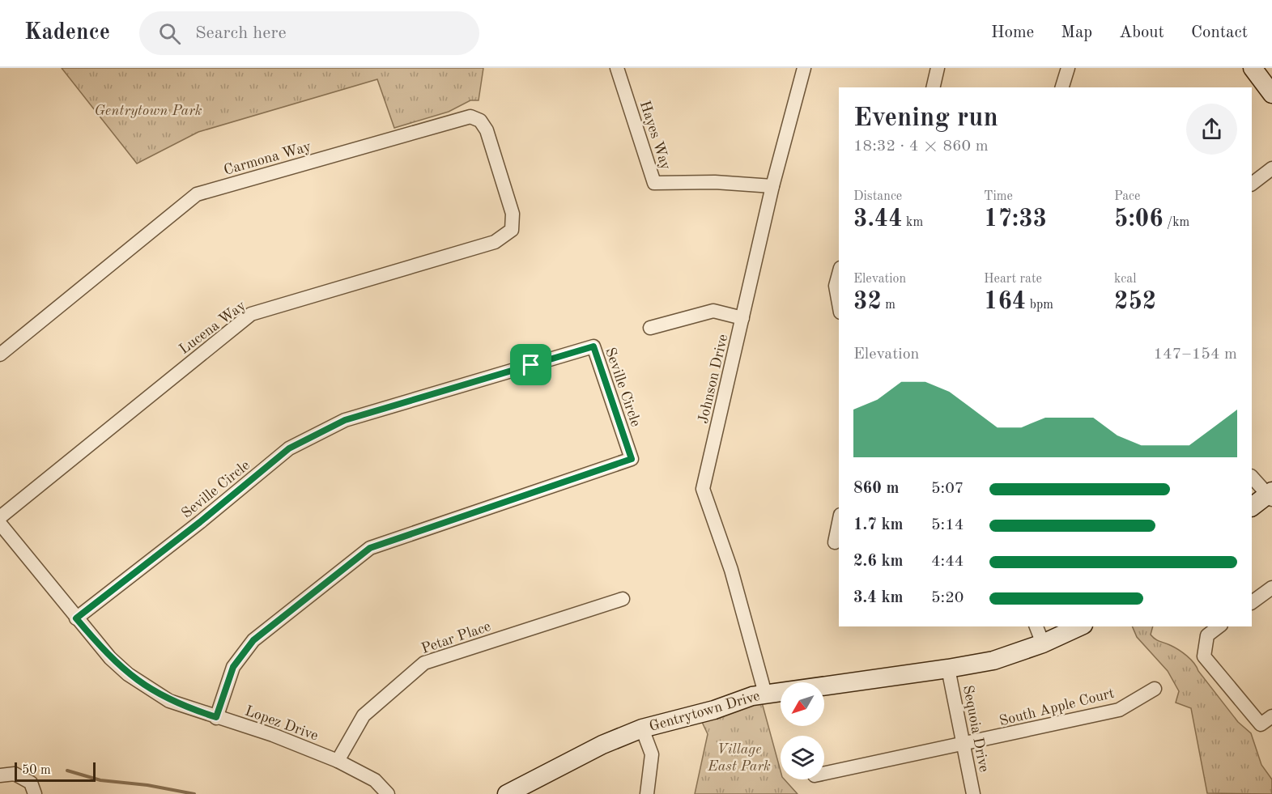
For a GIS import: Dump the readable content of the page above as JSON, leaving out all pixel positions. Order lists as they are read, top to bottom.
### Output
{
  "streets": {
    "street": [
      "Hayes Way",
      "Carmona Way",
      "Lucena Way",
      "Johnson Drive",
      "Seville Circle",
      "Petar Place",
      "South Apple Court",
      "Gentrytown Drive",
      "Lopez Drive",
      "Sequoia Drive"
    ]
  },
  "crossings": [
    ["Hayes Way", "Johnson Drive"],
    ["Carmona Way", "Lucena Way"],
    ["Johnson Drive", "Gentrytown Drive"],
    ["Seville Circle", "Lopez Drive"],
    ["Petar Place", "Lopez Drive"],
    ["South Apple Court", "Sequoia Drive"],
    ["Gentrytown Drive", "Sequoia Drive"]
  ],
  "parks": ["Gentrytown Park", "Village East Park"],
  "scale_bar": "50 m",
  "north": "bottom left",
  "page": {
    "header": "Kadence",
    "search": "Search here",
    "nav": [
      "Home",
      "Map",
      "About",
      "Contact"
    ],
    "heading": ["Evening run", "18:32 · 4 × 860 m"],
    "stats": [
      ["Distance", "3.44 km"],
      ["Time", "17:33"],
      ["Pace", "5:06 /km"],
      ["Elevation", "32 m"],
      ["Heart rate", "164 bpm"],
      ["kcal", "252"]
    ],
    "chart": ["Elevation", "147–154 m"],
    "list": [
      {
        "name": "860 m",
        "note": "5:07"
      },
      {
        "name": "1.7 km",
        "note": "5:14"
      },
      {
        "name": "2.6 km",
        "note": "4:44"
      },
      {
        "name": "3.4 km",
        "note": "5:20"
      }
    ],
    "scale": "50 m"
  }
}
